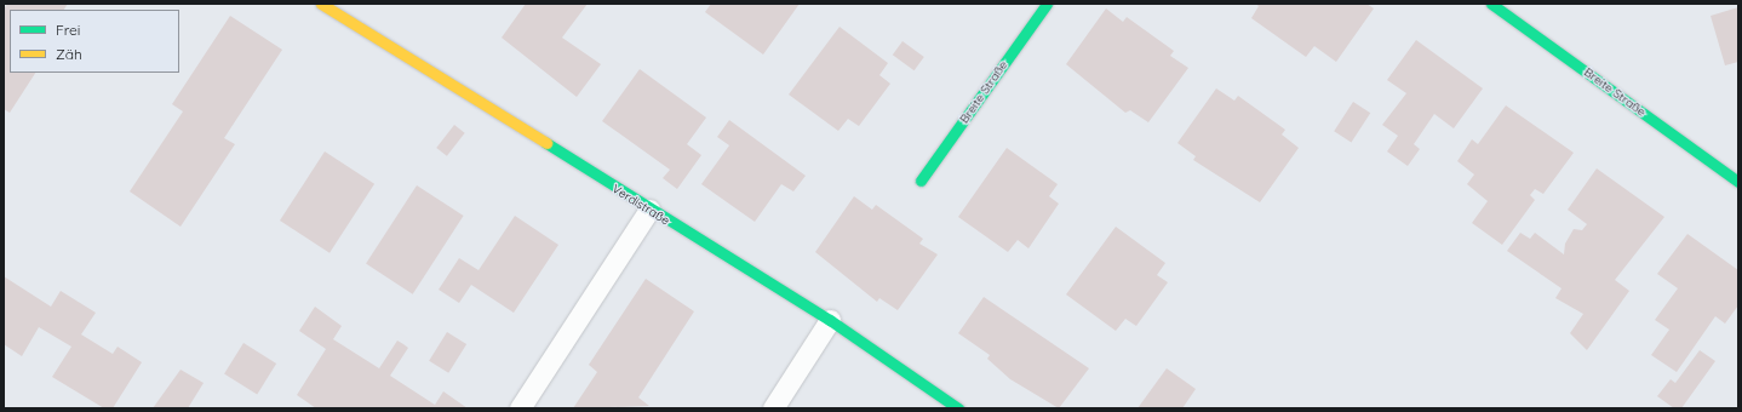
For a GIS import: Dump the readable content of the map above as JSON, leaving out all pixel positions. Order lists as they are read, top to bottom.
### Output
{
  "streets": {
    "street": ["Breite Straße", "Verdistraße"]
  },
  "legend": ["Frei", "Zäh"]
}
